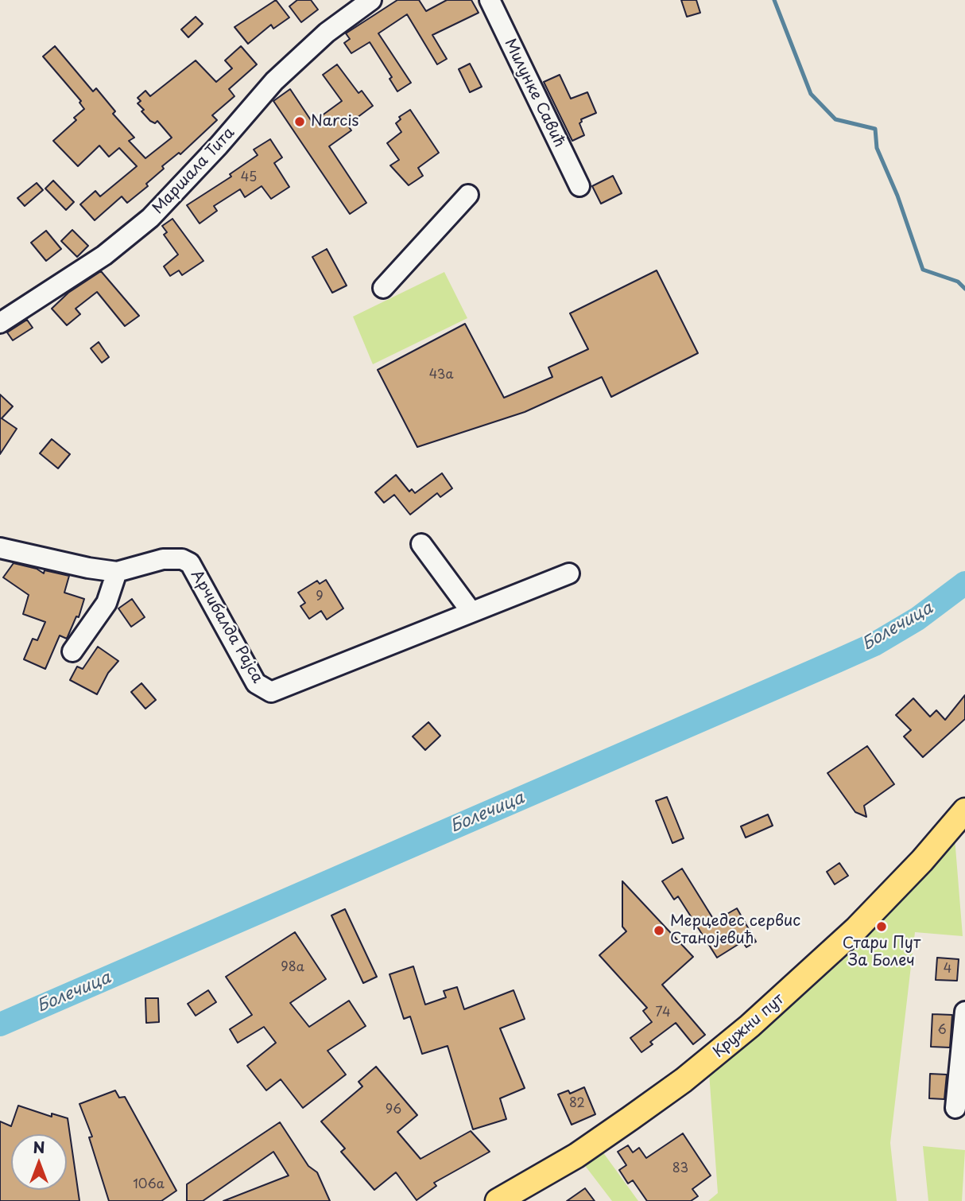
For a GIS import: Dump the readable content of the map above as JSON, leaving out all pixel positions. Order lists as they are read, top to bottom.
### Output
{
  "streets": {
    "main road": ["Кружни пут"],
    "street": ["Милунке Савић", "Маршала Тита", "Арчибалда Рајса"]
  },
  "water": ["Болечица"],
  "places": ["Narcis", "Стари Пут За Болеч", "Мерцедес сервис Станојевић"],
  "house_numbers": [
    "45",
    "43a",
    "9",
    "98a",
    "4",
    "74",
    "6",
    "82",
    "96",
    "83",
    "106a"
  ],
  "north": "top"
}
